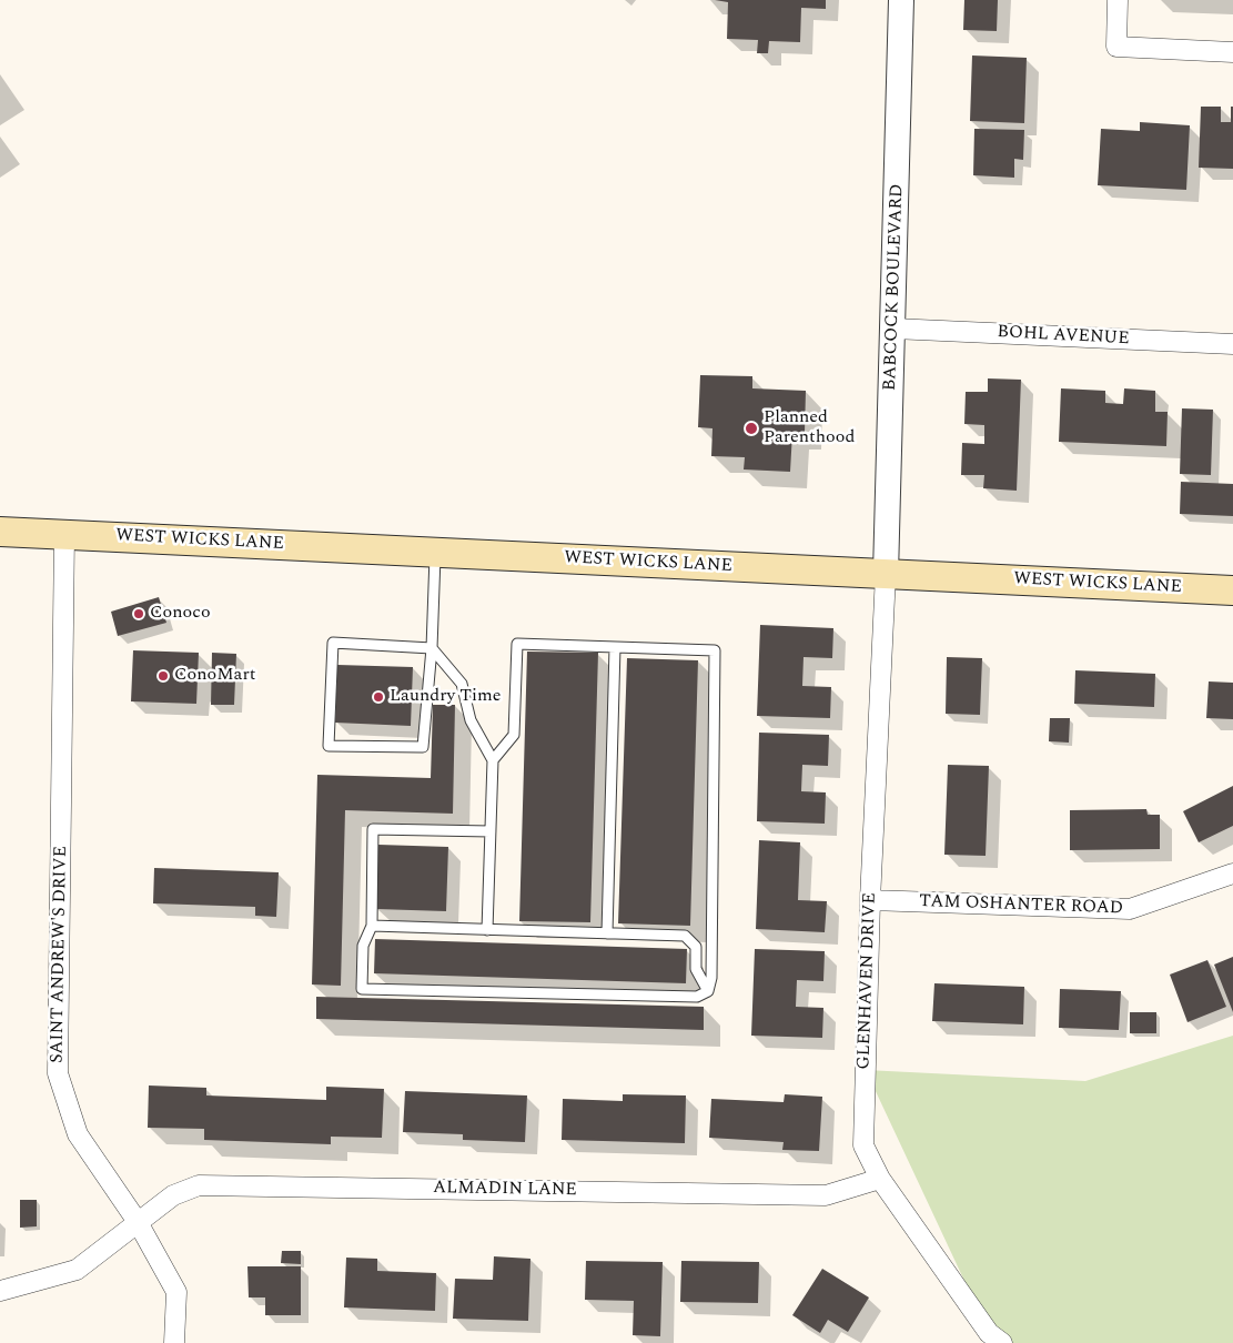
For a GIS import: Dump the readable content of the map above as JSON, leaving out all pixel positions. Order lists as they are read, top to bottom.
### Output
{
  "streets": {
    "main road": ["WEST WICKS LANE"],
    "street": [
      "BABCOCK BOULEVARD",
      "BOHL AVENUE",
      "TAM OSHANTER ROAD",
      "SAINT ANDREW'S DRIVE",
      "GLENHAVEN DRIVE",
      "ALMADIN LANE"
    ]
  },
  "crossings": [
    ["BABCOCK BOULEVARD", "BOHL AVENUE"],
    ["BABCOCK BOULEVARD", "WEST WICKS LANE"],
    ["BABCOCK BOULEVARD", "GLENHAVEN DRIVE"],
    ["WEST WICKS LANE", "SAINT ANDREW'S DRIVE"],
    ["WEST WICKS LANE", "GLENHAVEN DRIVE"],
    ["TAM OSHANTER ROAD", "GLENHAVEN DRIVE"],
    ["SAINT ANDREW'S DRIVE", "ALMADIN LANE"],
    ["GLENHAVEN DRIVE", "ALMADIN LANE"]
  ],
  "places": [
    "Planned Parenthood",
    "Conoco",
    "ConoMart",
    "Laundry Time"
  ]
}
